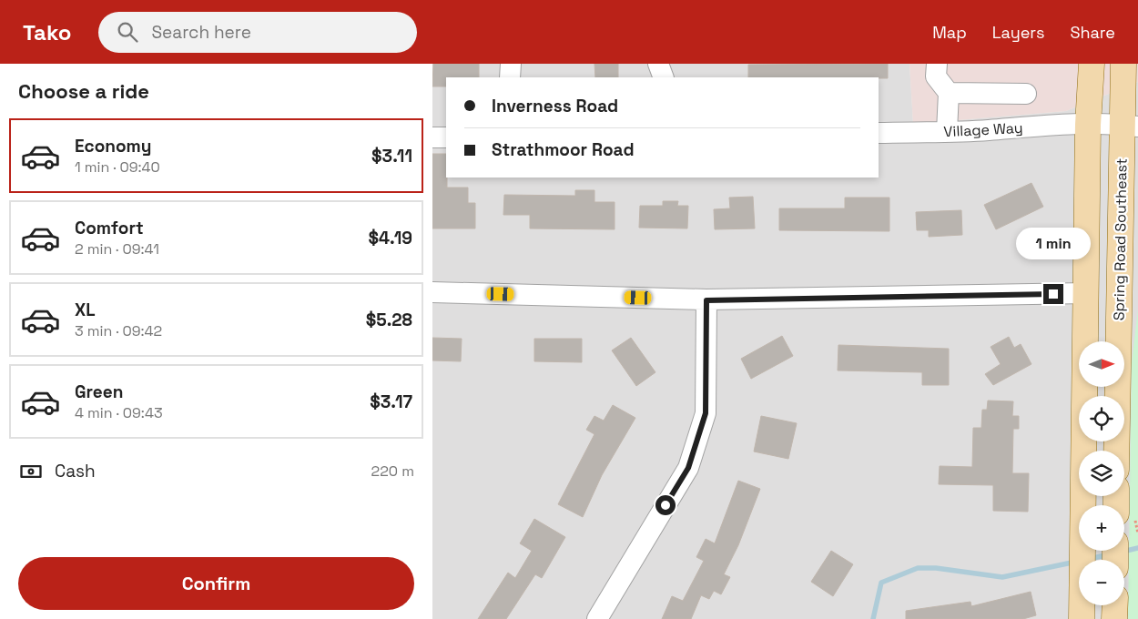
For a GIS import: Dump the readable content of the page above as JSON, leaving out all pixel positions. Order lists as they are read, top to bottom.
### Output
{
  "streets": {
    "main road": ["Spring Road Southeast"],
    "street": ["Village Way"]
  },
  "crossings": [
    ["Village Way", "Spring Road Southeast"]
  ],
  "north": "right",
  "page": {
    "header": "Tako",
    "search": "Search here",
    "nav": ["Map", "Layers", "Share"],
    "heading": "Choose a ride",
    "banner": ["Inverness Road", "Strathmoor Road"],
    "list": [
      {
        "name": "Economy",
        "note": "1 min · 09:40",
        "value": "$3.11"
      },
      {
        "name": "Comfort",
        "note": "2 min · 09:41",
        "value": "$4.19"
      },
      {
        "name": "XL",
        "note": "3 min · 09:42",
        "value": "$5.28"
      },
      {
        "name": "Green",
        "note": "4 min · 09:43",
        "value": "$3.17"
      }
    ],
    "bubble": "1 min",
    "map_buttons": ["+", "−"],
    "pay": ["Cash", "220 m"],
    "buttons": "Confirm"
  }
}
